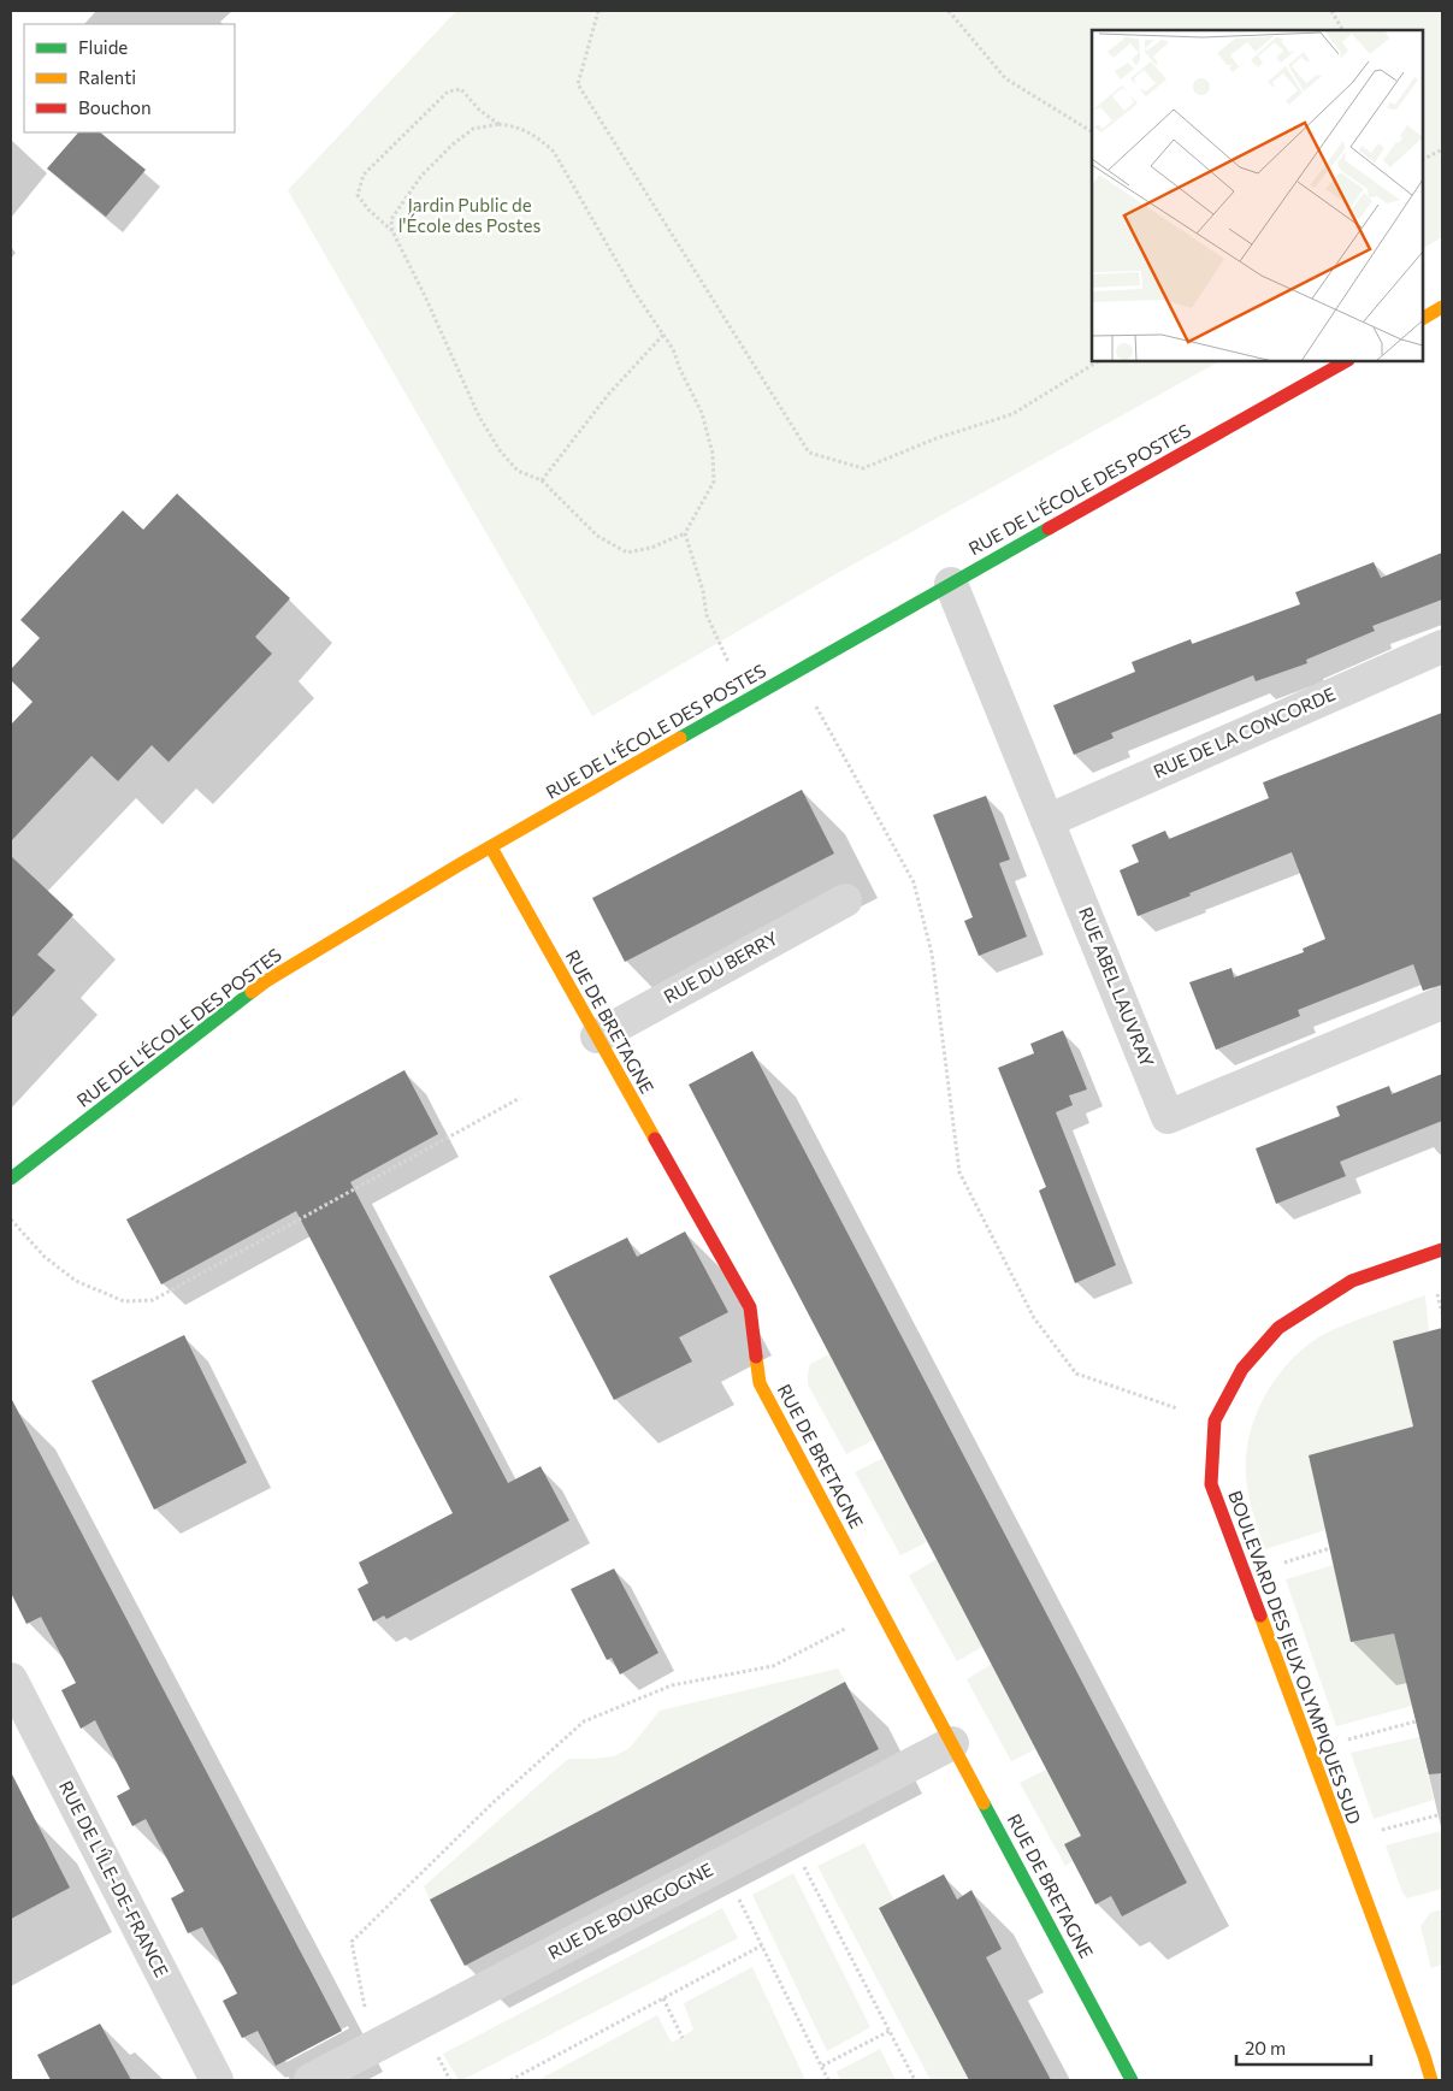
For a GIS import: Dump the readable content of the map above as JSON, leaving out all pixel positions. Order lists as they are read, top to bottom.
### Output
{
  "streets": {
    "street": [
      "RUE DE L'ÉCOLE DES POSTES",
      "RUE DE LA CONCORDE",
      "RUE DU BERRY",
      "RUE ABEL LAUVRAY",
      "RUE DE BRETAGNE",
      "BOULEVARD DES JEUX OLYMPIQUES SUD",
      "RUE DE L'ÎLE-DE-FRANCE",
      "RUE DE BOURGOGNE"
    ]
  },
  "crossings": [
    ["RUE DE L'ÉCOLE DES POSTES", "RUE ABEL LAUVRAY"],
    ["RUE DE L'ÉCOLE DES POSTES", "RUE DE BRETAGNE"],
    ["RUE DE LA CONCORDE", "RUE ABEL LAUVRAY"],
    ["RUE DU BERRY", "RUE DE BRETAGNE"],
    ["RUE DE BRETAGNE", "RUE DE BOURGOGNE"]
  ],
  "parks": ["Jardin Public de l'École des Postes"],
  "legend": ["Fluide", "Ralenti", "Bouchon"],
  "scale_bar": "20 m"
}
